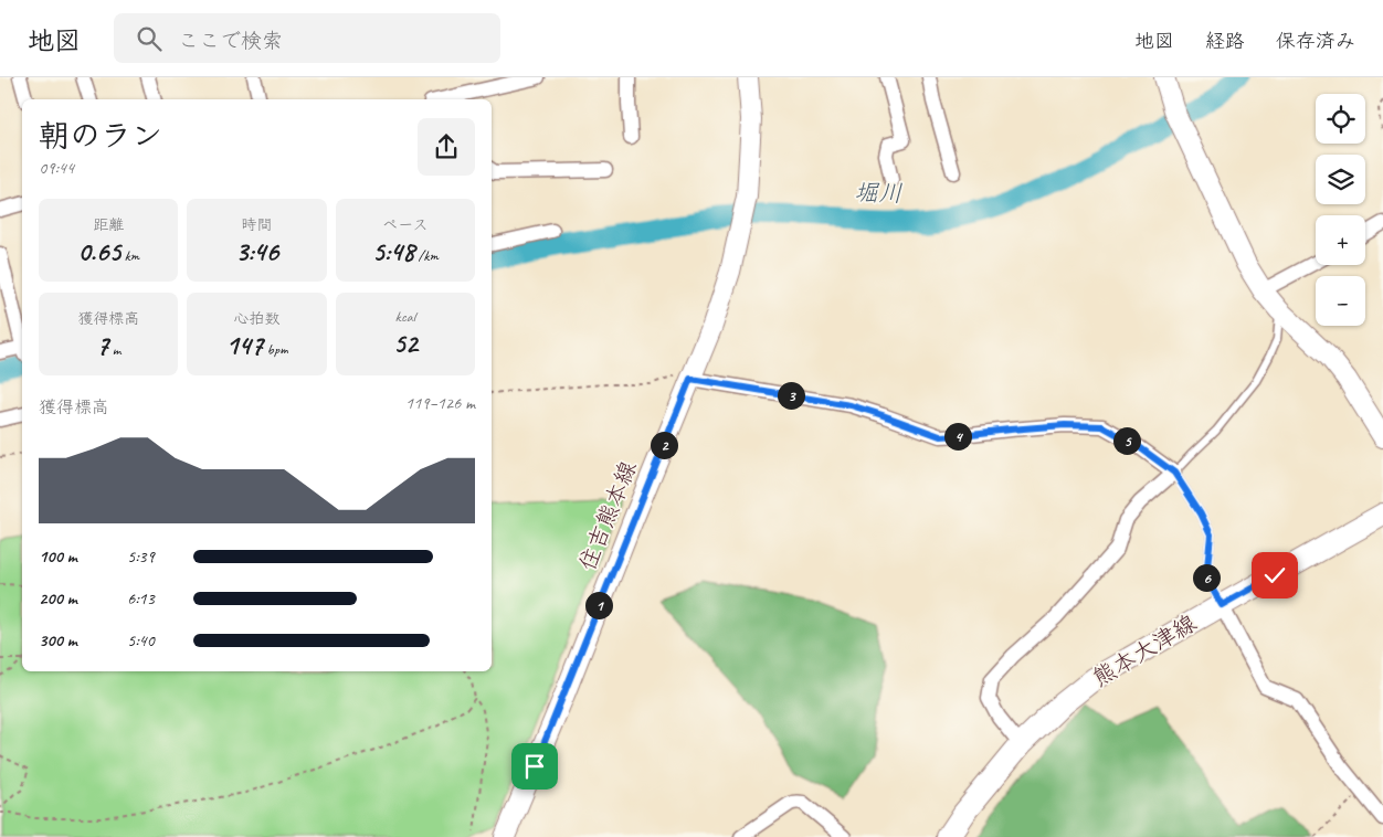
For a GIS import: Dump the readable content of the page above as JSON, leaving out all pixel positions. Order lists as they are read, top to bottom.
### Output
{
  "streets": {
    "main road": ["住吉熊本線", "熊本大津線"]
  },
  "water": ["堀川"],
  "page": {
    "header": "地図",
    "search": "ここで検索",
    "nav": ["地図", "経路", "保存済み"],
    "map_buttons": ["+", "−"],
    "heading": ["朝のラン", "09:44"],
    "stats": [
      ["距離", "0.65 km"],
      ["時間", "3:46"],
      ["ペース", "5:48 /km"],
      ["獲得標高", "7 m"],
      ["心拍数", "147 bpm"],
      ["kcal", "52"]
    ],
    "chart": ["獲得標高", "119–126 m"],
    "pins": [
      "3",
      "4",
      "5",
      "2",
      "6",
      "1"
    ],
    "list": [
      {
        "name": "100 m",
        "note": "5:39"
      },
      {
        "name": "200 m",
        "note": "6:13"
      },
      {
        "name": "300 m",
        "note": "5:40"
      }
    ]
  }
}
